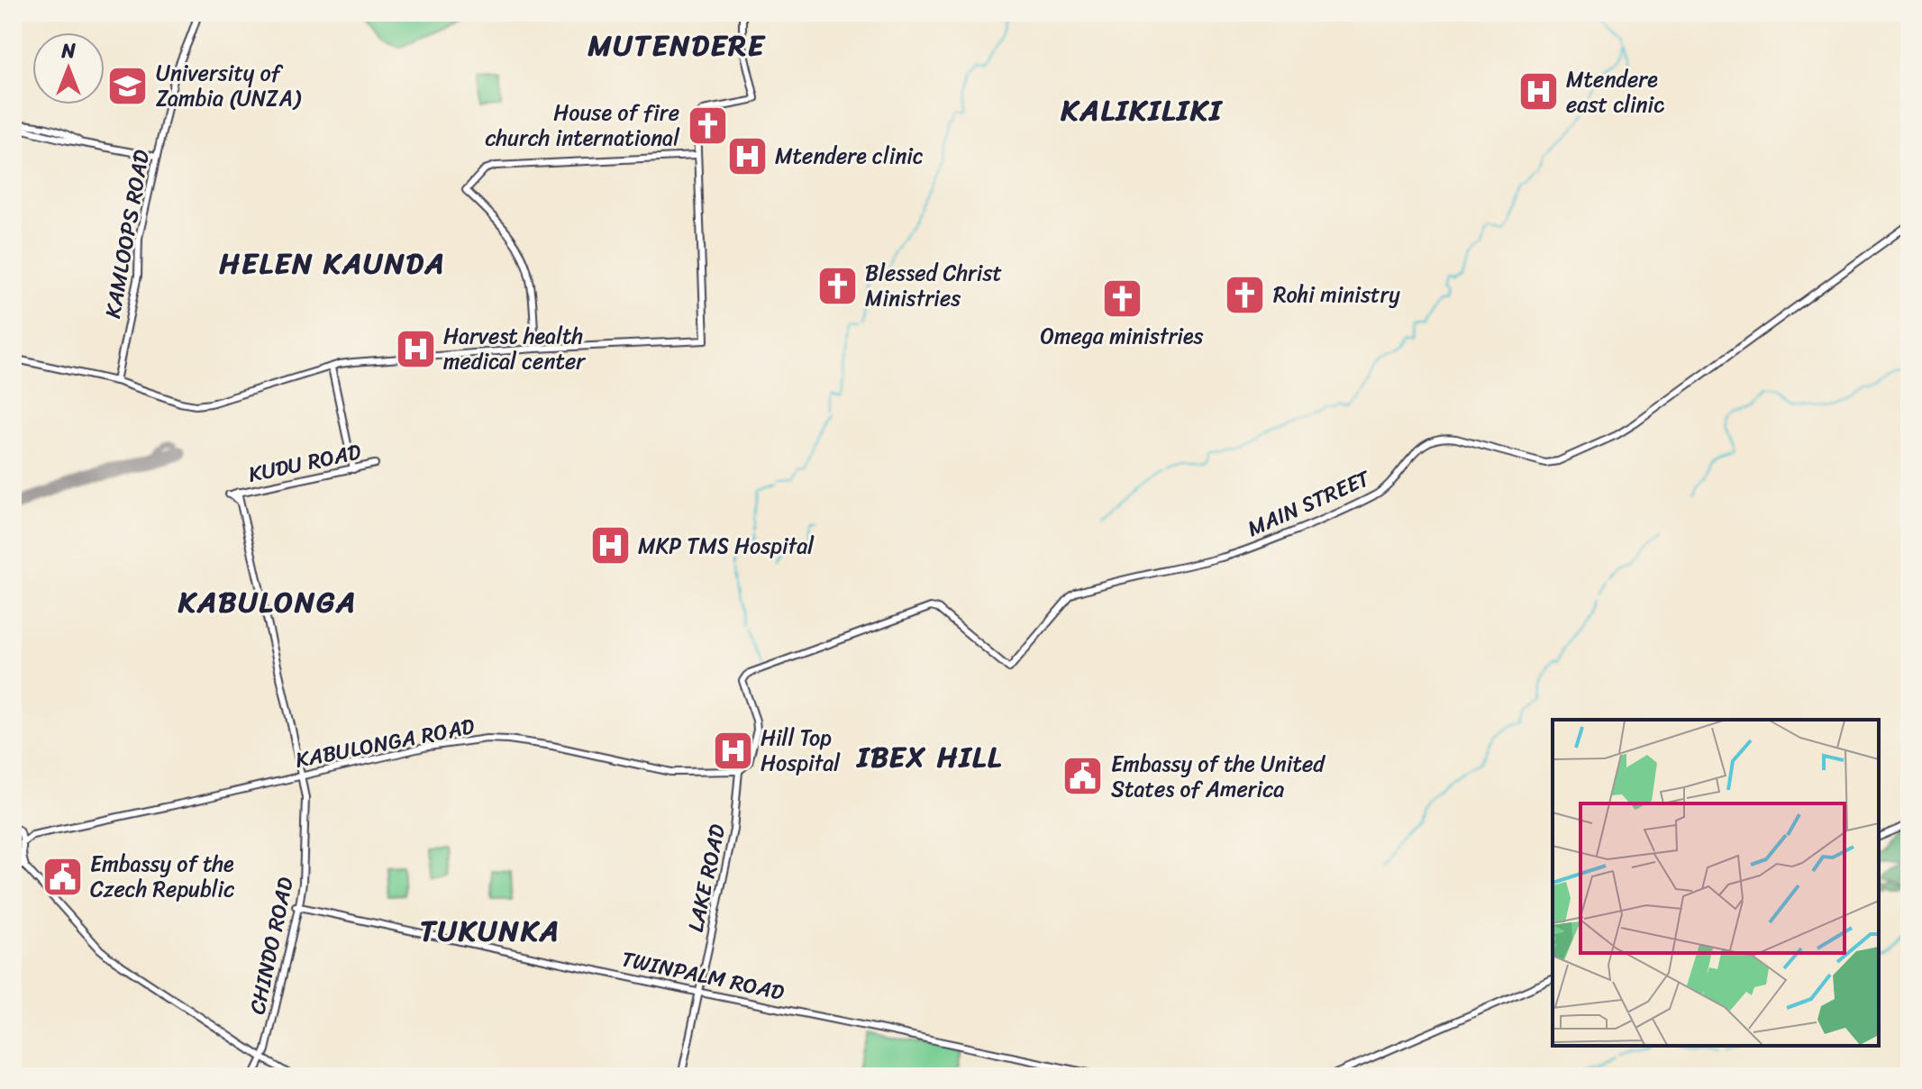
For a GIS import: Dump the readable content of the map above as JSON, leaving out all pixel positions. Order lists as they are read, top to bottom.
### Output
{
  "streets": {
    "main road": [
      "KAMLOOPS ROAD",
      "KUDU ROAD",
      "MAIN STREET",
      "KABULONGA ROAD",
      "LAKE ROAD",
      "CHINDO ROAD",
      "TWINPALM ROAD"
    ]
  },
  "crossings": [
    ["KUDU ROAD", "CHINDO ROAD"],
    ["MAIN STREET", "KABULONGA ROAD"],
    ["MAIN STREET", "LAKE ROAD"],
    ["KABULONGA ROAD", "LAKE ROAD"],
    ["KABULONGA ROAD", "CHINDO ROAD"],
    ["LAKE ROAD", "TWINPALM ROAD"],
    ["CHINDO ROAD", "TWINPALM ROAD"]
  ],
  "districts": [
    "MUTENDERE",
    "KALIKILIKI",
    "HELEN KAUNDA",
    "KABULONGA",
    "IBEX HILL",
    "TUKUNKA"
  ],
  "places": {
    "school or university": ["University of Zambia (UNZA)"],
    "hospital": [
      "Mtendere east clinic",
      "Mtendere clinic",
      "Harvest health medical center",
      "MKP TMS Hospital",
      "Hill Top Hospital"
    ],
    "church": [
      "House of fire church international",
      "Blessed Christ Ministries",
      "Rohi ministry",
      "Omega ministries"
    ],
    "public building": ["Embassy of the United States of America", "Embassy of the Czech Republic"]
  },
  "north": "top"
}
